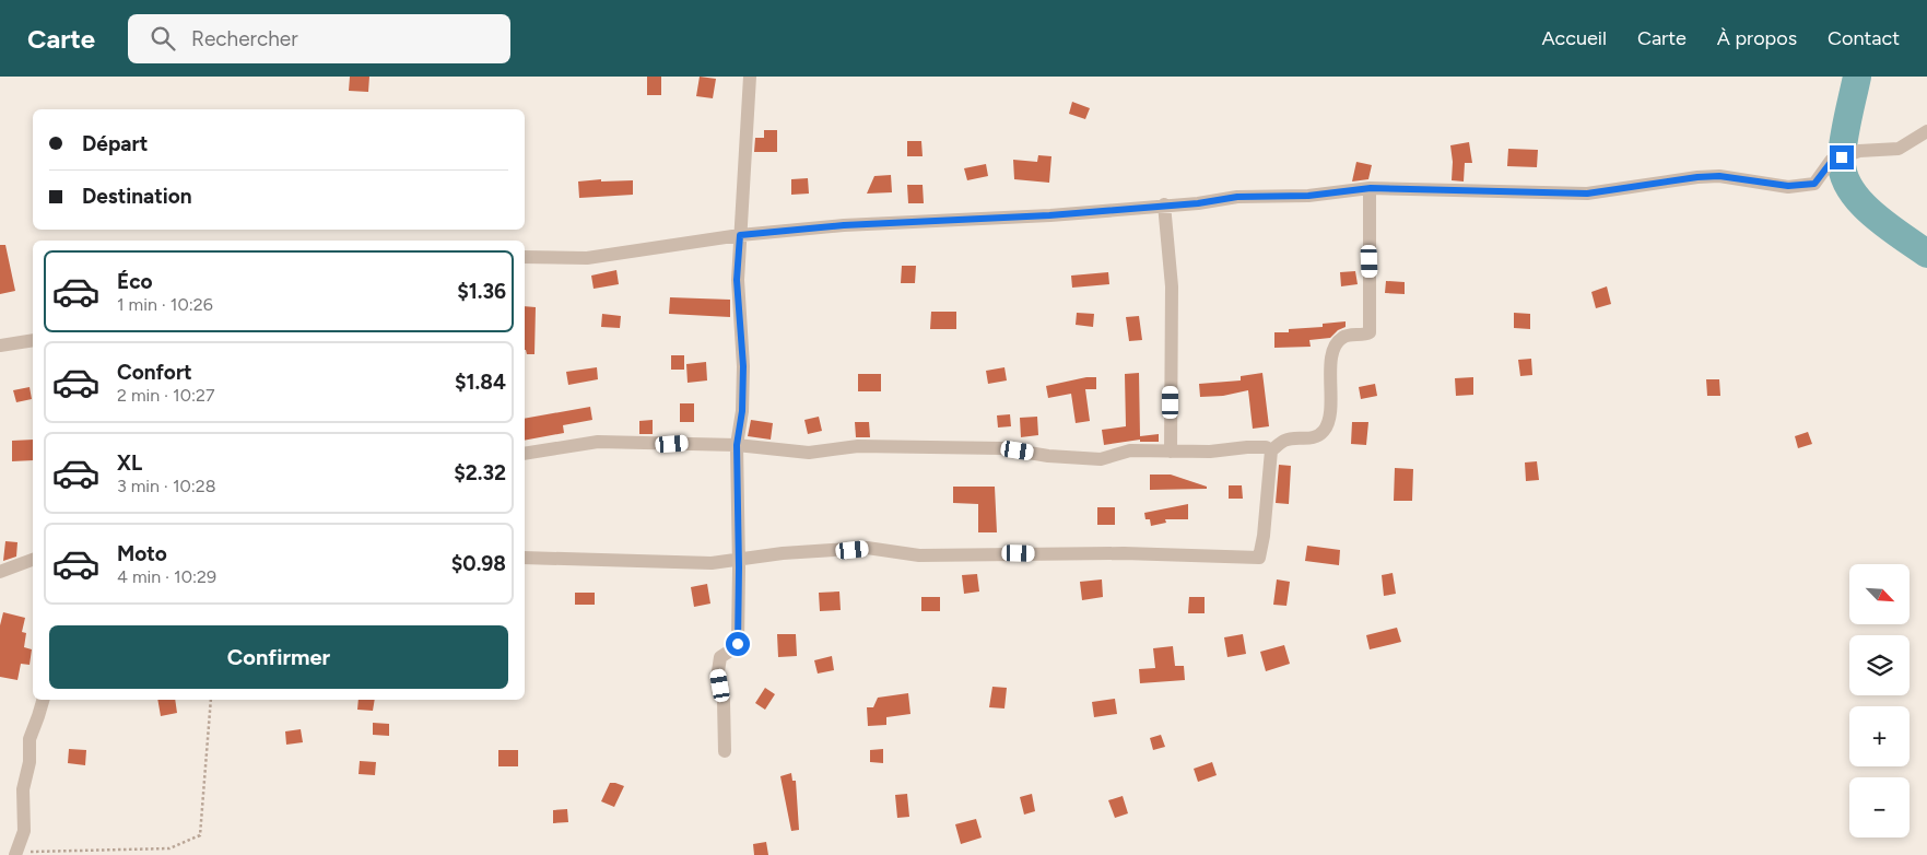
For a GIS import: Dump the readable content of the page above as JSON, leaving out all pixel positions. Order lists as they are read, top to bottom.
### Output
{
  "north": "bottom right",
  "page": {
    "header": "Carte",
    "search": "Rechercher",
    "nav": [
      "Accueil",
      "Carte",
      "À propos",
      "Contact"
    ],
    "banner": ["Départ", "Destination"],
    "list": [
      {
        "name": "Éco",
        "note": "1 min · 10:26",
        "value": "$1.36"
      },
      {
        "name": "Confort",
        "note": "2 min · 10:27",
        "value": "$1.84"
      },
      {
        "name": "XL",
        "note": "3 min · 10:28",
        "value": "$2.32"
      },
      {
        "name": "Moto",
        "note": "4 min · 10:29",
        "value": "$0.98"
      }
    ],
    "map_buttons": ["+", "−"],
    "buttons": "Confirmer"
  }
}
